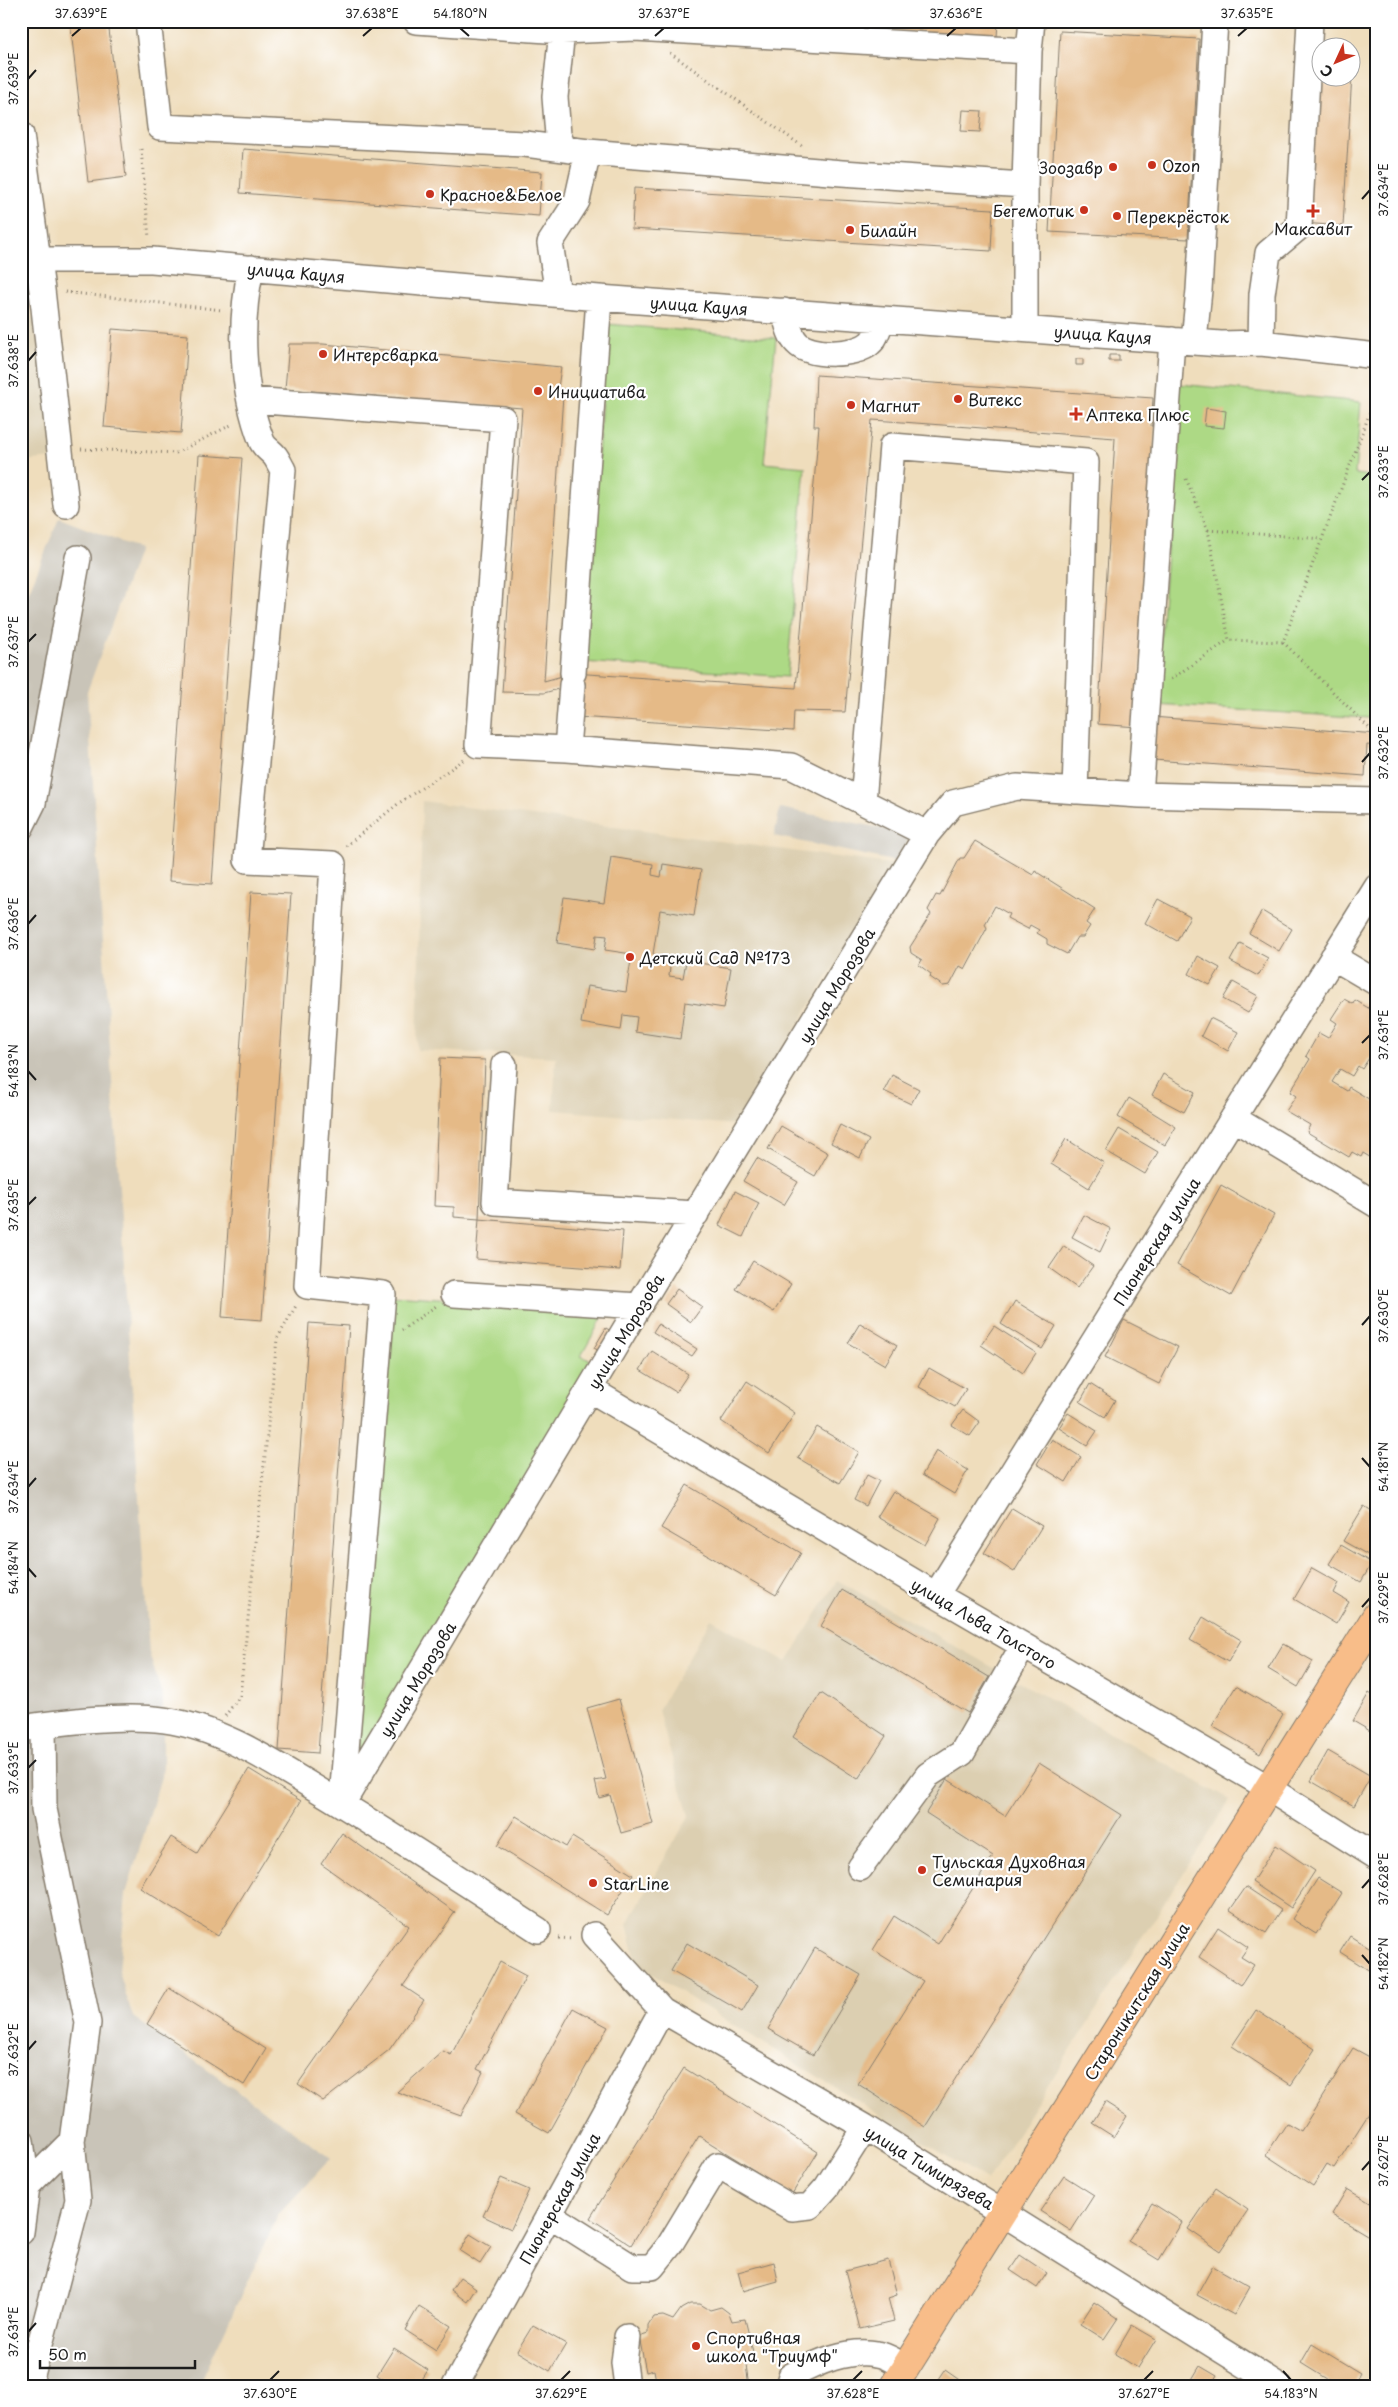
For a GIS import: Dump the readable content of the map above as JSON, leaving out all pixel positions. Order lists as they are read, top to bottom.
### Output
{
  "streets": {
    "main road": ["Староникитская улица"],
    "street": [
      "улица Кауля",
      "улица Морозова",
      "Пионерская улица",
      "улица Льва Толстого",
      "улица Тимирязева"
    ]
  },
  "crossings": [
    ["улица Морозова", "улица Льва Толстого"],
    ["Пионерская улица", "улица Льва Толстого"],
    ["Пионерская улица", "улица Тимирязева"],
    ["улица Льва Толстого", "Староникитская улица"],
    ["Староникитская улица", "улица Тимирязева"]
  ],
  "places": {
    "other": [
      "Ozon",
      "Зоозавр",
      "Красное&Белое",
      "Бегемотик",
      "Перекрёсток",
      "Билайн",
      "Интерсварка",
      "Инициатива",
      "Витекс",
      "Магнит",
      "Детский Сад №173",
      "Тульская Духовная Семинария",
      "StarLine",
      "Спортивная школа \"Триумф\""
    ],
    "health": ["Максавит", "Аптека Плюс"]
  },
  "scale_bar": "50 m",
  "north": "bottom left",
  "coordinates": [
    "37.639°E",
    "37.638°E",
    "54.180°N",
    "37.637°E",
    "37.636°E",
    "37.635°E",
    "37.634°E",
    "37.633°E",
    "37.632°E",
    "37.631°E",
    "54.183°N",
    "37.630°E",
    "54.181°N",
    "54.184°N",
    "37.629°E",
    "37.628°E",
    "54.182°N",
    "37.627°E"
  ]
}
